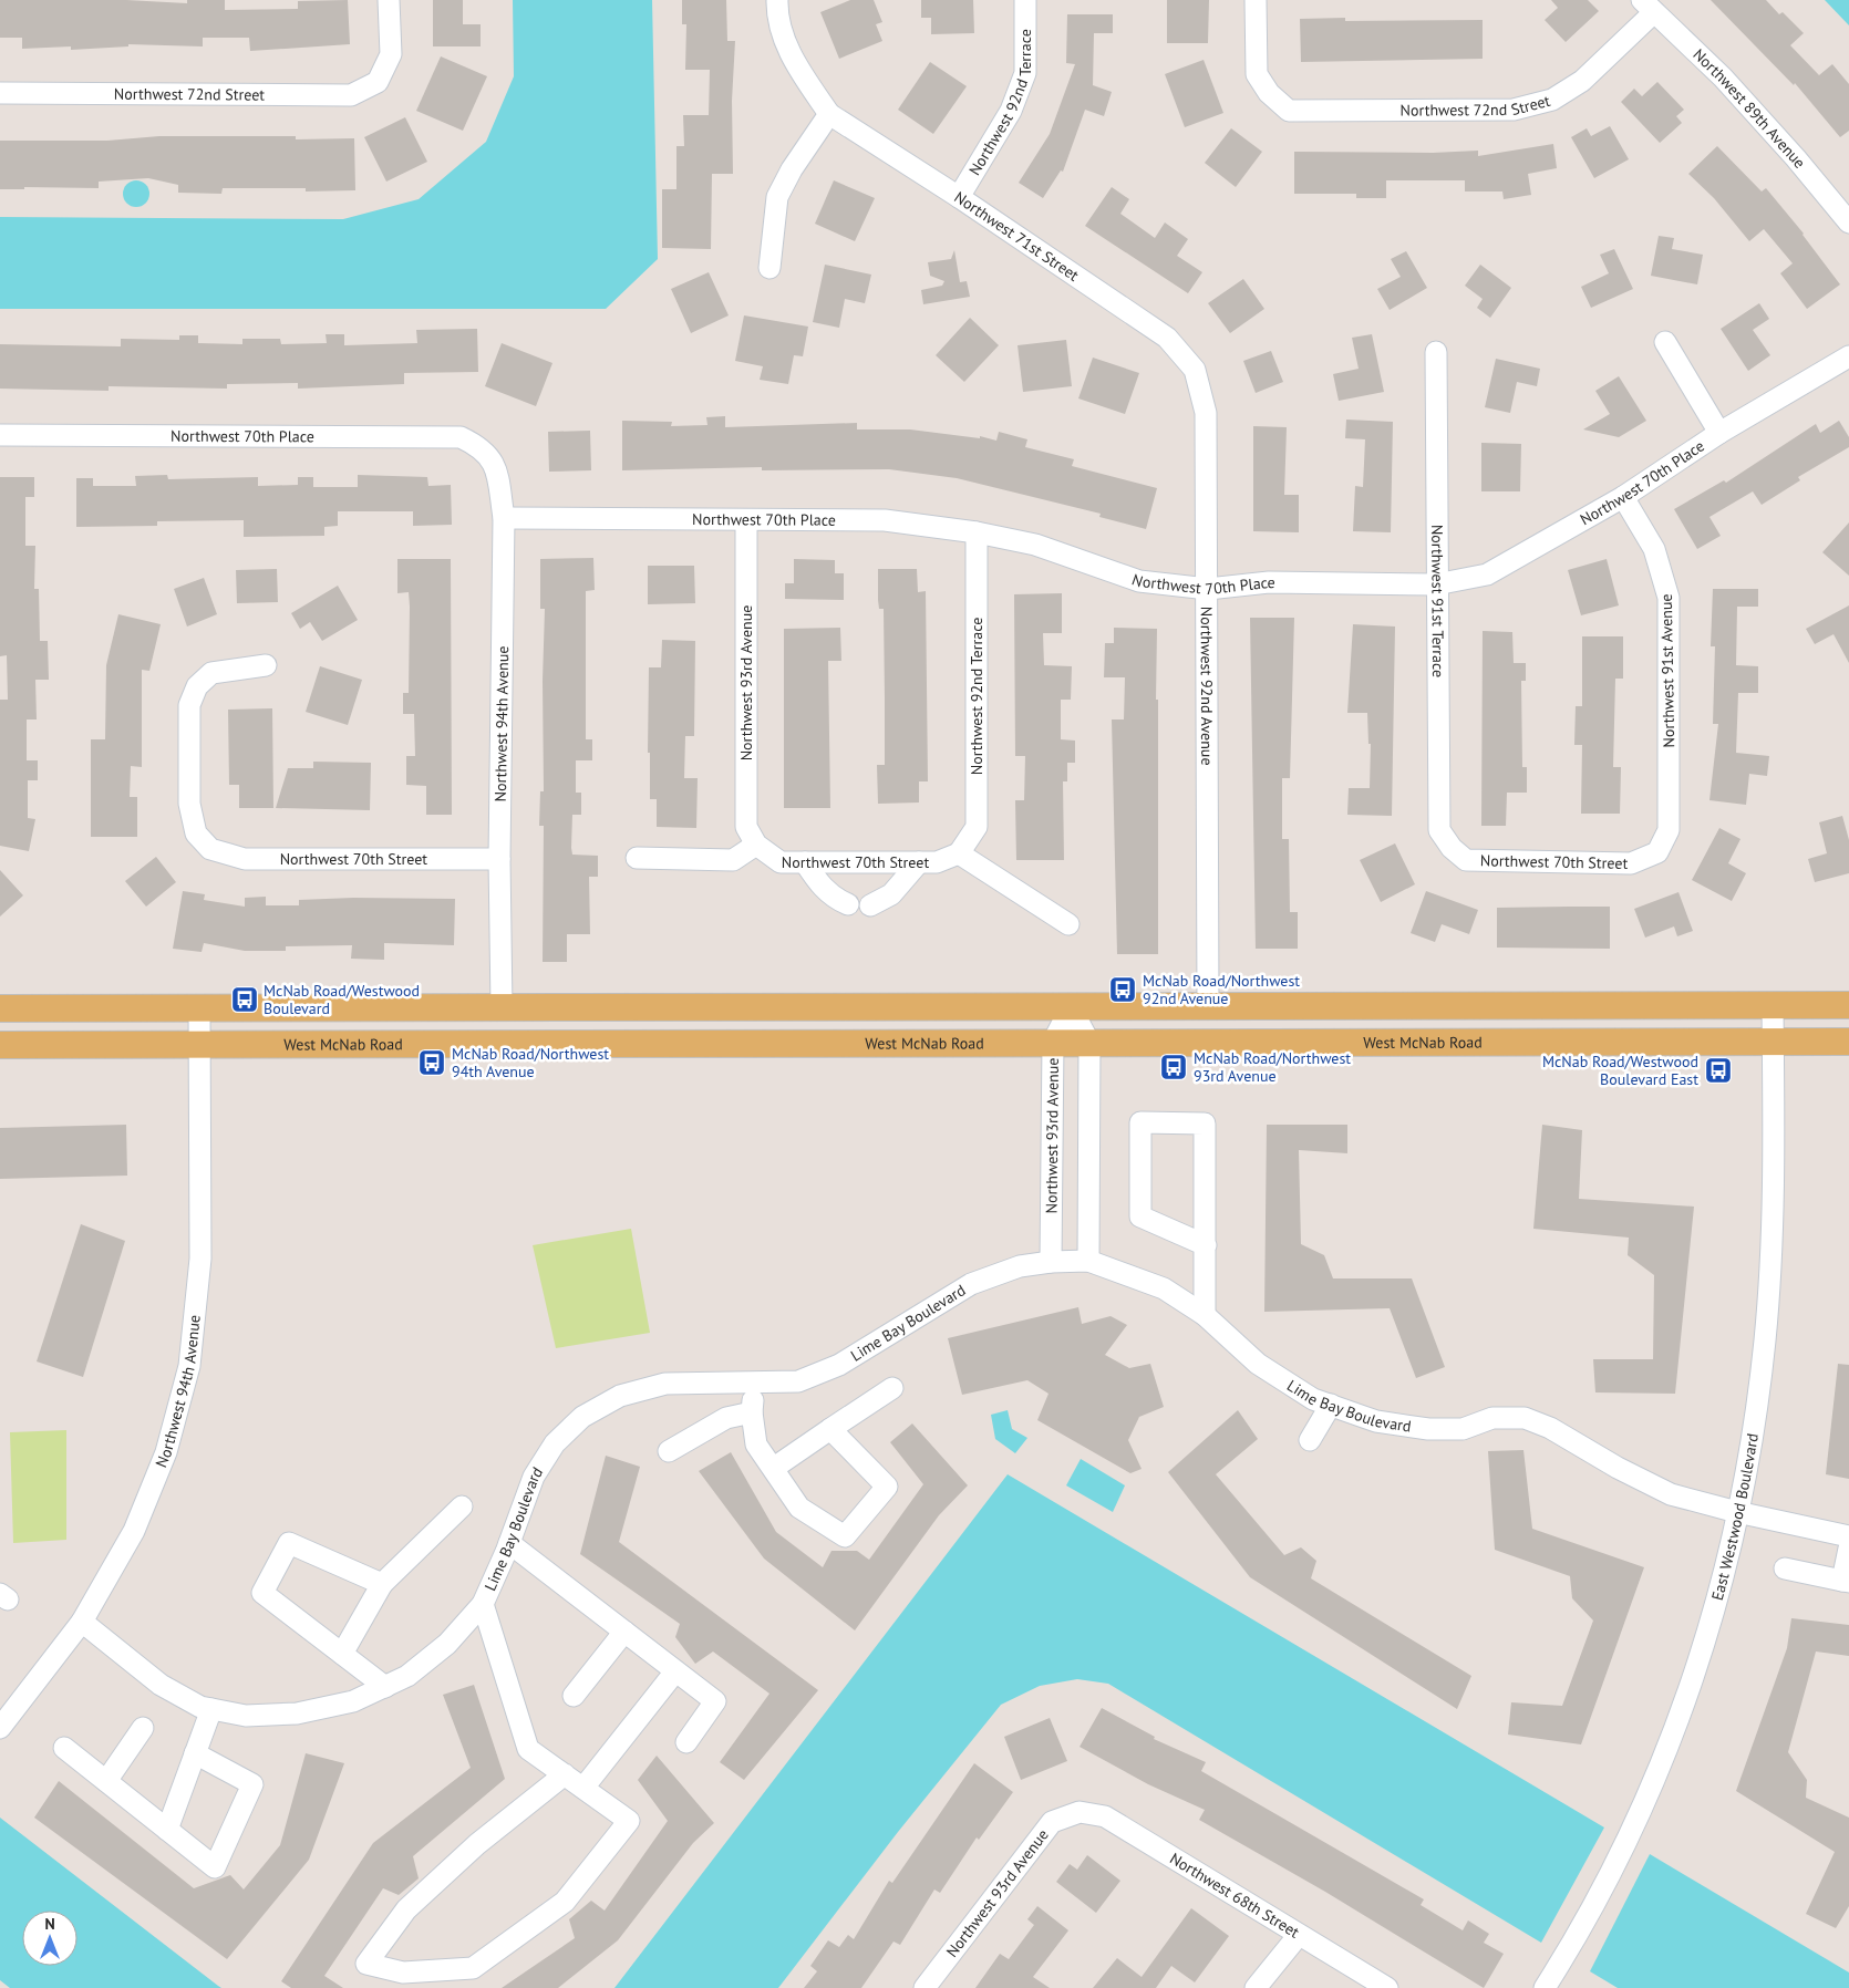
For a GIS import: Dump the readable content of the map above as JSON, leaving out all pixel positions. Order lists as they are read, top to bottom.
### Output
{
  "streets": {
    "main road": ["West McNab Road"],
    "street": [
      "Northwest 72nd Street",
      "Northwest 92nd Terrace",
      "Northwest 89th Avenue",
      "Northwest 71st Street",
      "Northwest 70th Place",
      "Northwest 91st Terrace",
      "Northwest 91st Avenue",
      "Northwest 93rd Avenue",
      "Northwest 92nd Avenue",
      "Northwest 94th Avenue",
      "Northwest 70th Street",
      "Lime Bay Boulevard",
      "East Westwood Boulevard",
      "Northwest 68th Street"
    ]
  },
  "crossings": [
    ["Northwest 72nd Street", "Northwest 89th Avenue"],
    ["Northwest 92nd Terrace", "Northwest 71st Street"],
    ["Northwest 92nd Terrace", "Northwest 70th Place"],
    ["Northwest 92nd Terrace", "Northwest 70th Street"],
    ["Northwest 71st Street", "Northwest 92nd Avenue"],
    ["Northwest 70th Place", "Northwest 91st Terrace"],
    ["Northwest 70th Place", "Northwest 91st Avenue"],
    ["Northwest 70th Place", "Northwest 93rd Avenue"],
    ["Northwest 70th Place", "Northwest 92nd Avenue"],
    ["Northwest 70th Place", "Northwest 94th Avenue"],
    ["Northwest 91st Terrace", "Northwest 70th Street"],
    ["Northwest 91st Avenue", "Northwest 70th Street"],
    ["Northwest 93rd Avenue", "Northwest 70th Street"],
    ["Northwest 93rd Avenue", "West McNab Road"],
    ["Northwest 93rd Avenue", "Lime Bay Boulevard"],
    ["Northwest 93rd Avenue", "Northwest 68th Street"],
    ["Northwest 94th Avenue", "Northwest 70th Street"],
    ["Northwest 94th Avenue", "West McNab Road"],
    ["Northwest 94th Avenue", "Lime Bay Boulevard"],
    ["West McNab Road", "East Westwood Boulevard"],
    ["Lime Bay Boulevard", "East Westwood Boulevard"]
  ],
  "places": {
    "bus stop": [
      "McNab Road/Northwest 92nd Avenue",
      "McNab Road/Westwood Boulevard",
      "McNab Road/Northwest 94th Avenue",
      "McNab Road/Northwest 93rd Avenue",
      "McNab Road/Westwood Boulevard East"
    ]
  },
  "north": "top"
}
